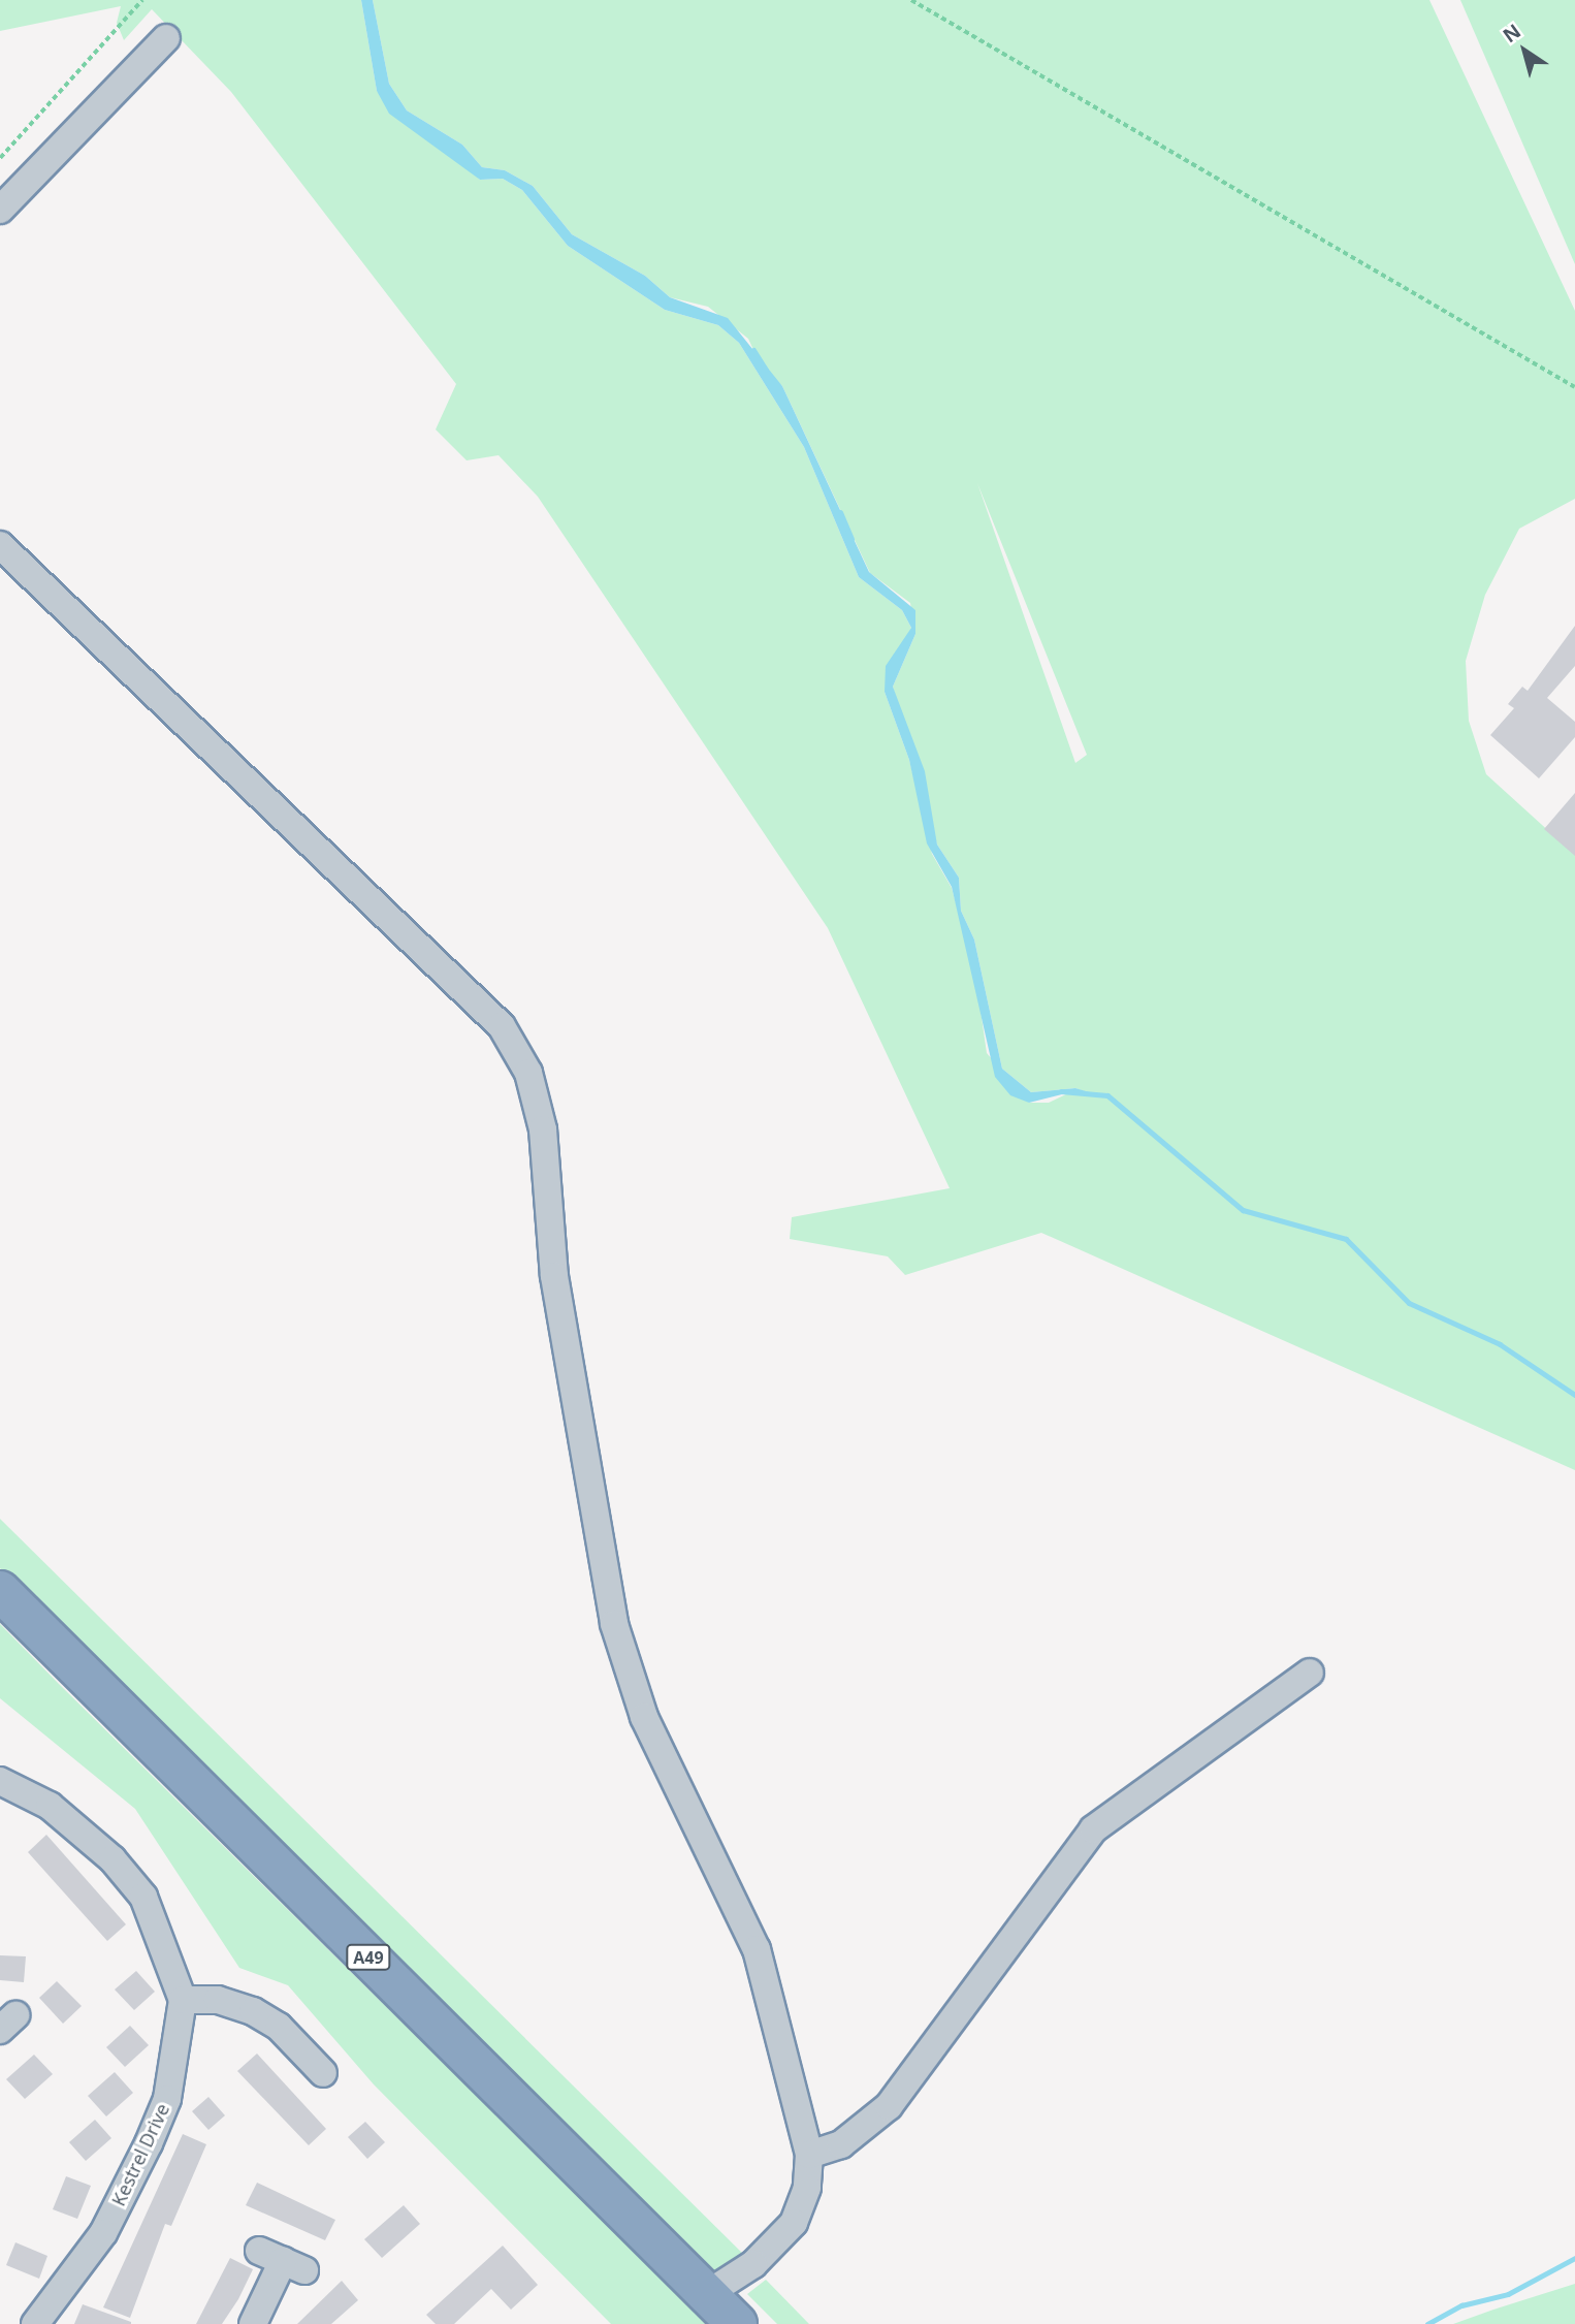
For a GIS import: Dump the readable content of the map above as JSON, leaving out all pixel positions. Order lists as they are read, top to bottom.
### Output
{
  "streets": {
    "highway": ["A49"],
    "street": ["Kestrel Drive"]
  },
  "north": "top left"
}
